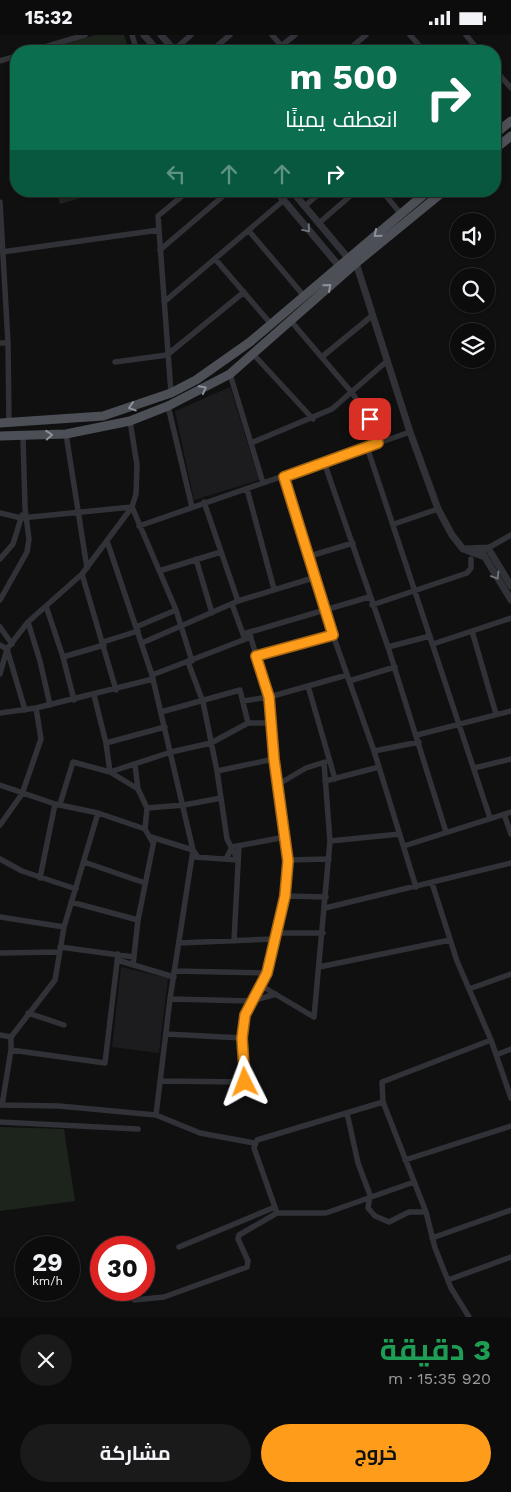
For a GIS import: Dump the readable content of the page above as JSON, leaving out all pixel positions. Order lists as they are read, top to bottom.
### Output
{
  "page": {
    "status": "15:32",
    "turn": ["500 m", "انعطف يمينًا"],
    "speed": "29 km/h",
    "limit": "30",
    "heading": ["3 دقيقة", "920 m · 15:35"],
    "buttons": ["خروج", "مشاركة"]
  }
}
